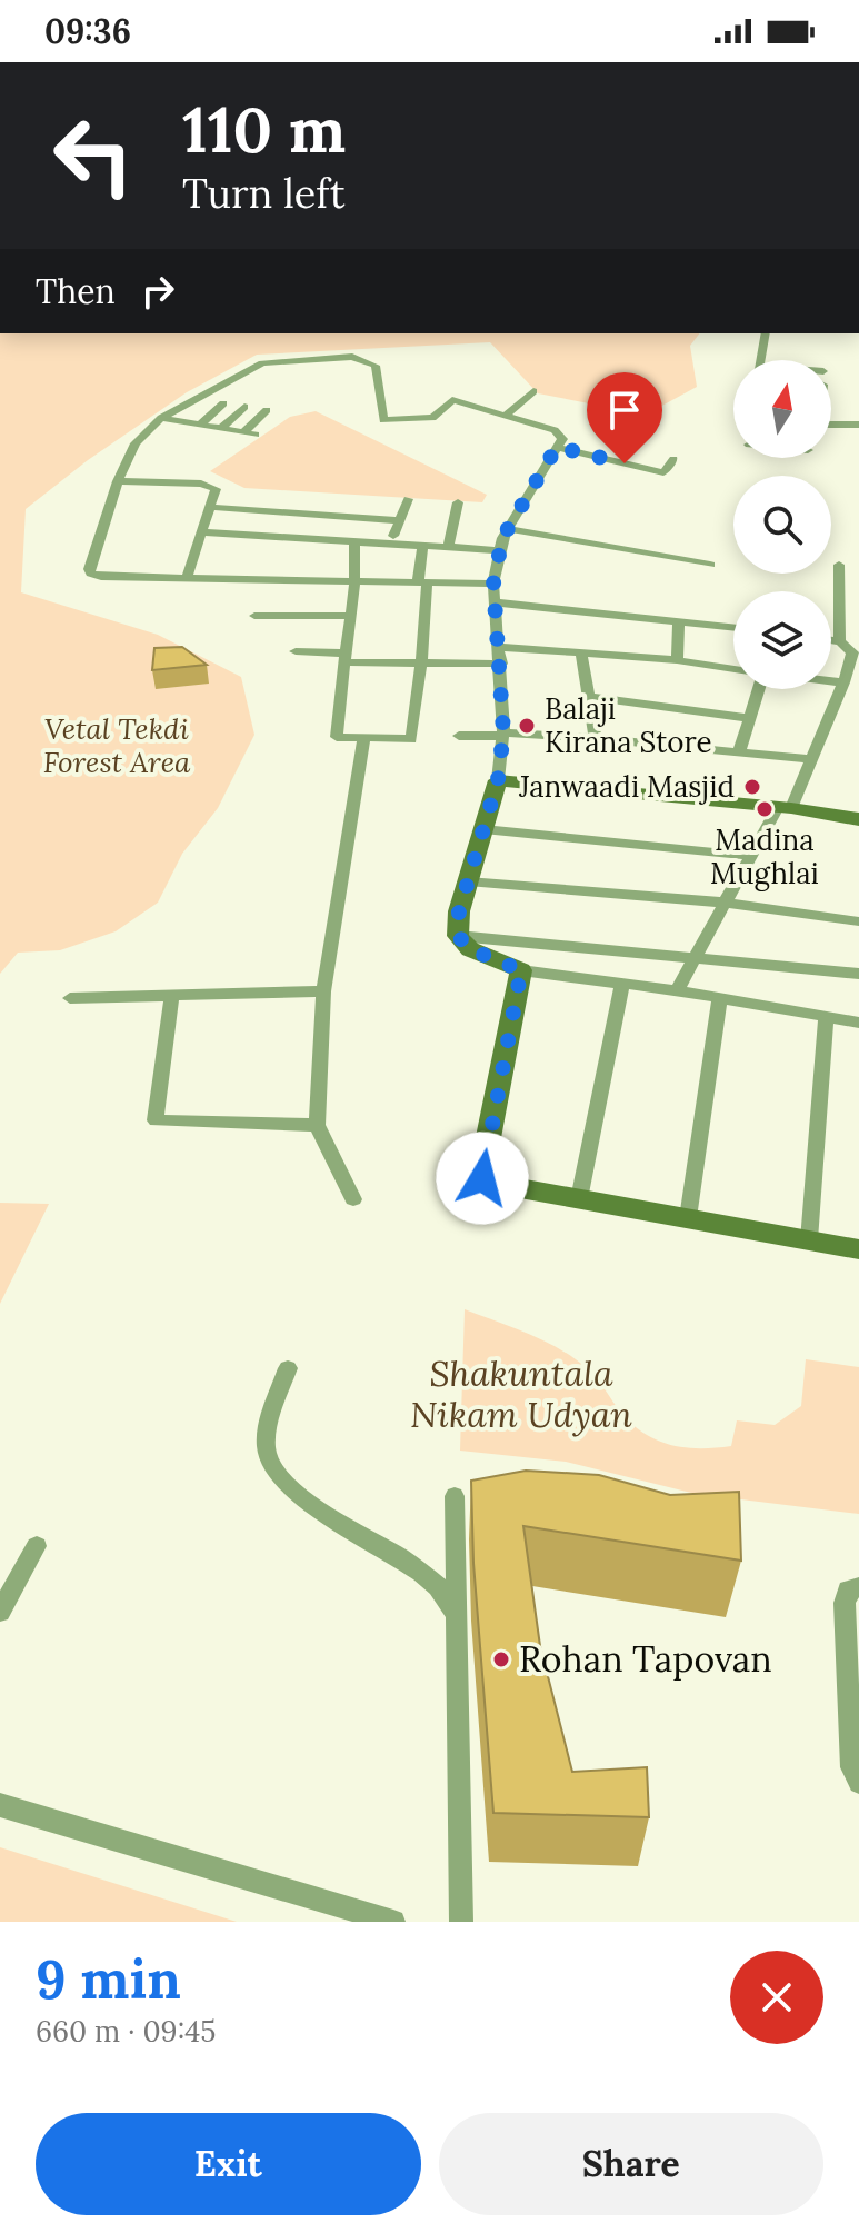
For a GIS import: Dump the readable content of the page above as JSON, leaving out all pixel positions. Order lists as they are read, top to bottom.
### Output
{
  "parks": ["Vetal Tekdi Forest Area", "Shakuntala Nikam Udyan"],
  "places": [
    "Balaji Kirana Store",
    "Janwaadi Masjid",
    "Madina Mughlai",
    "Rohan Tapovan"
  ],
  "north": "top",
  "page": {
    "status": "09:36",
    "turn": ["110 m", "Turn left"],
    "then": "Then",
    "heading": ["9 min", "660 m · 09:45"],
    "buttons": ["Exit", "Share"]
  }
}
